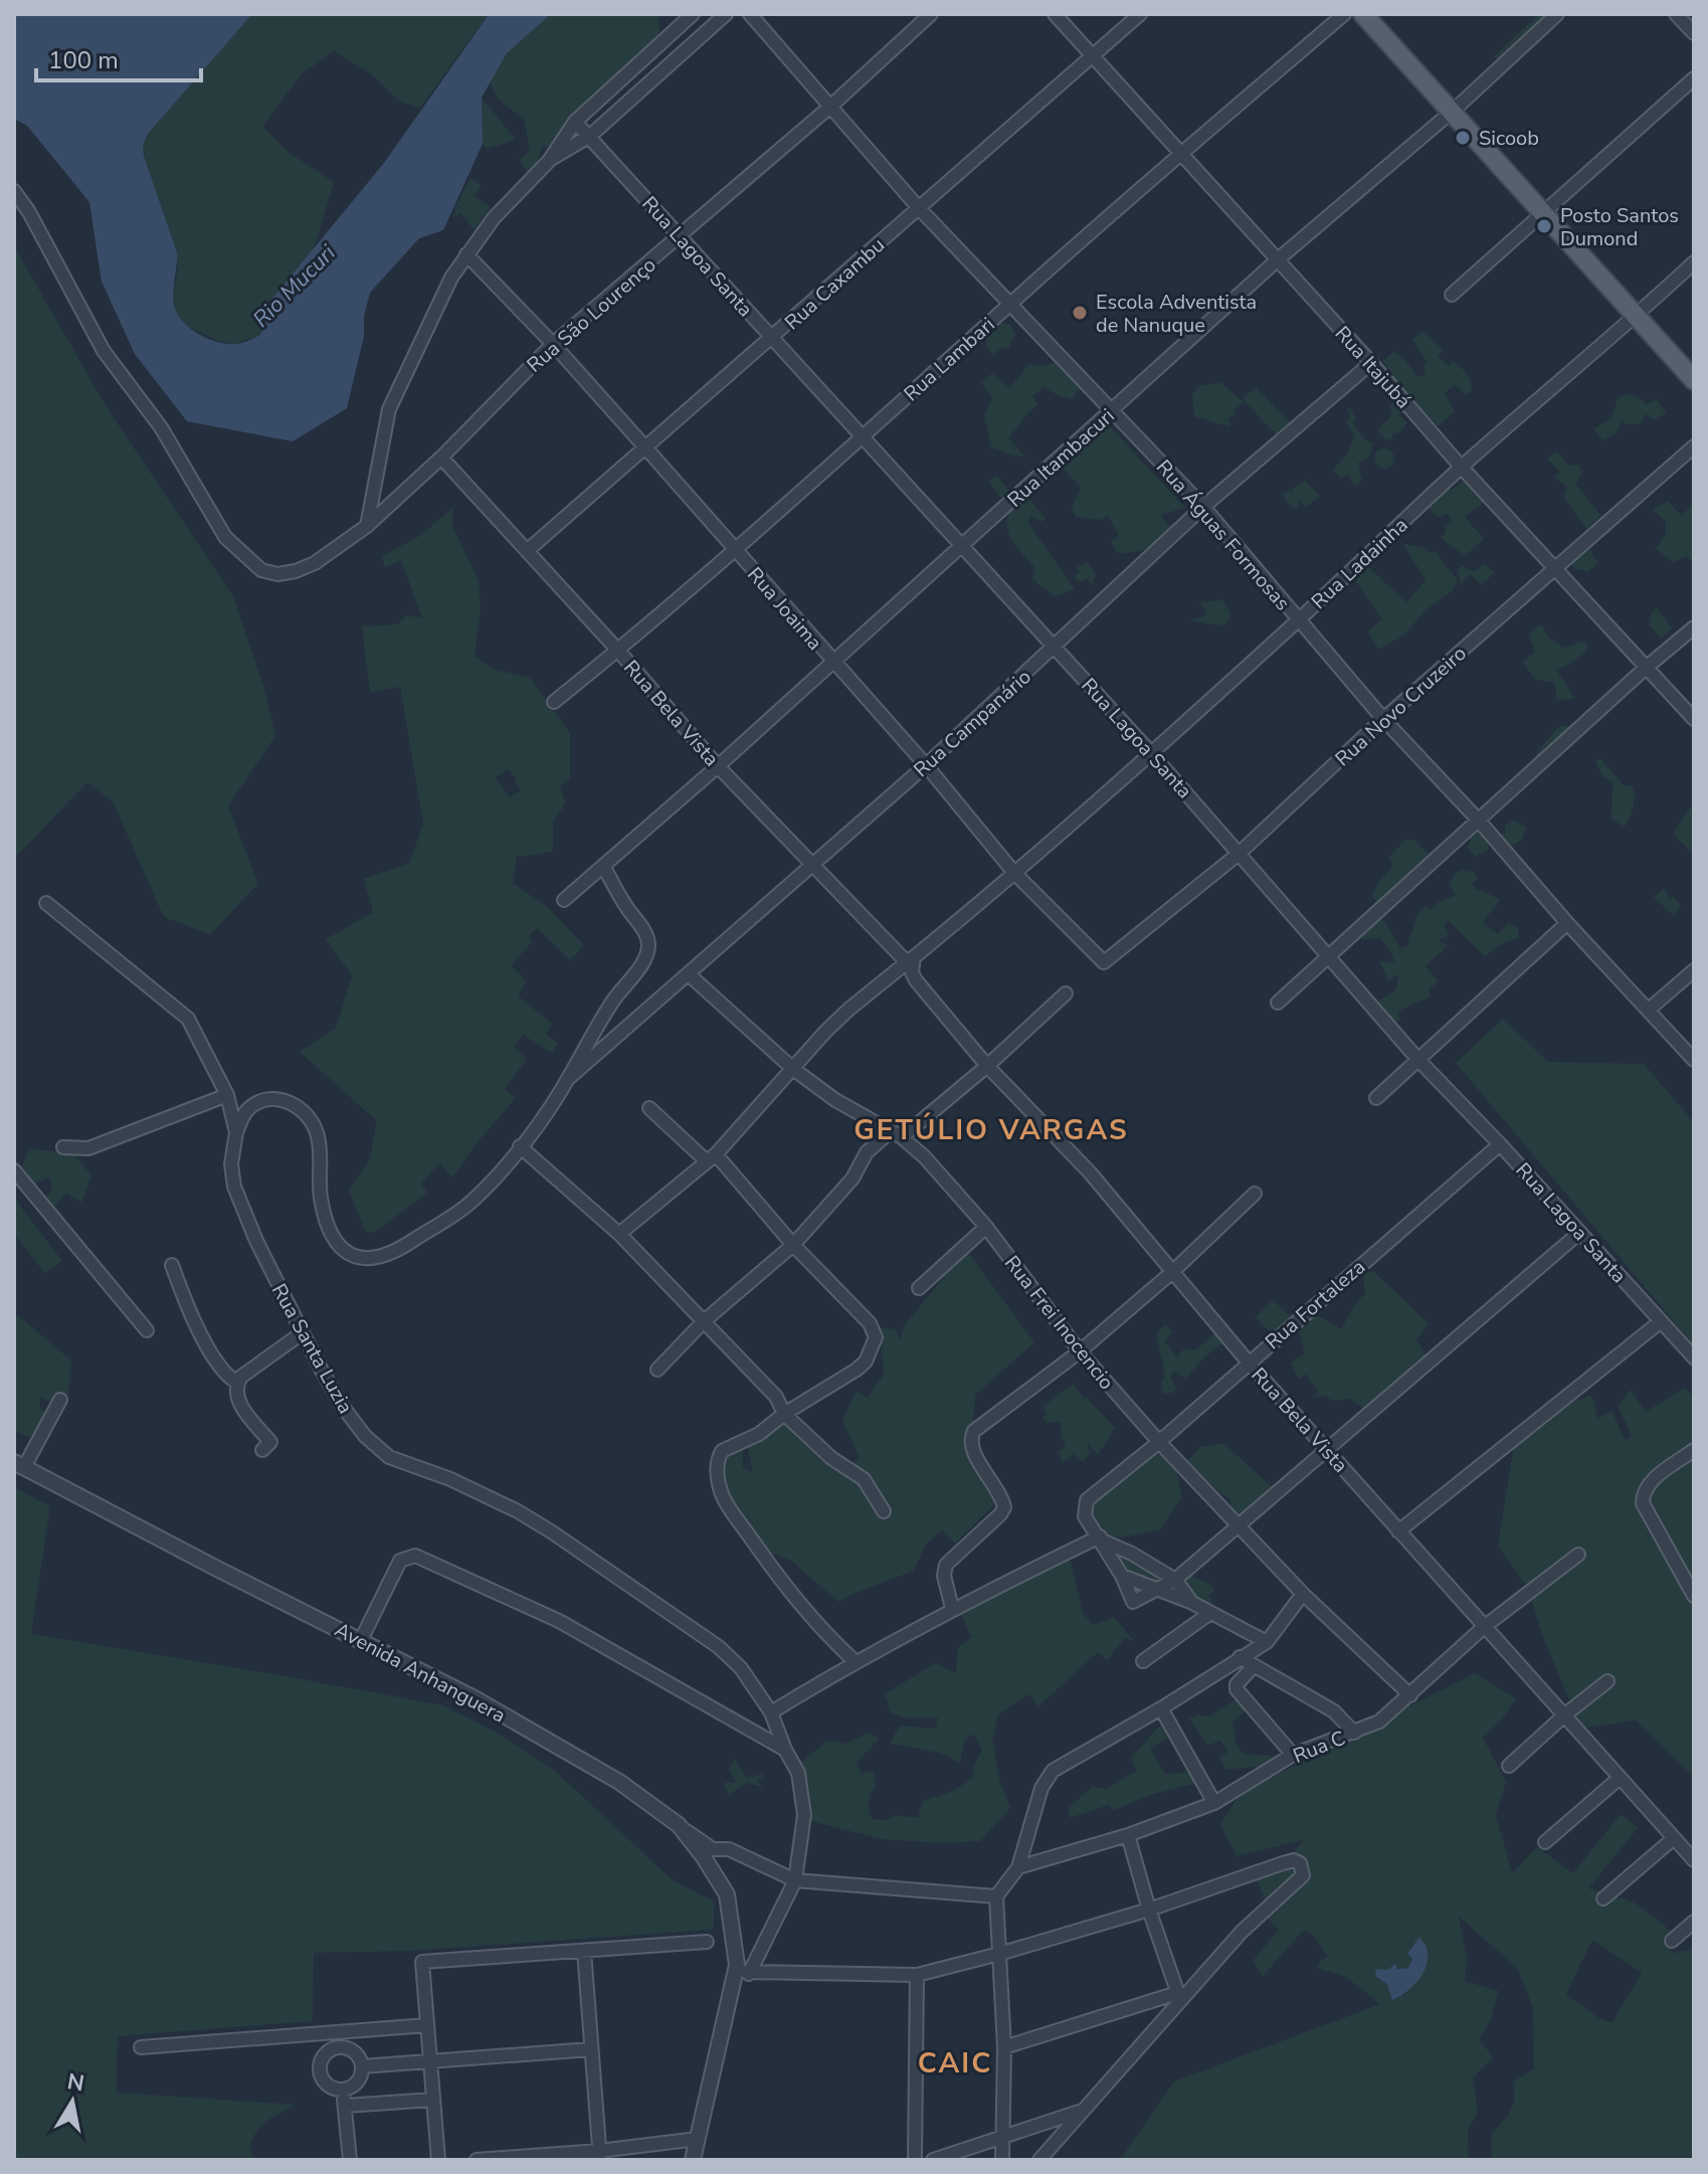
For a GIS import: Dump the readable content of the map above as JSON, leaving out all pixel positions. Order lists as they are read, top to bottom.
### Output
{
  "streets": {
    "street": [
      "Rua Lagoa Santa",
      "Rua Caxambu",
      "Rua São Lourenço",
      "Rua Lambari",
      "Rua Itajubá",
      "Rua Itambacuri",
      "Rua Águas Formosas",
      "Rua Ladainha",
      "Rua Joaima",
      "Rua Novo Cruzeiro",
      "Rua Bela Vista",
      "Rua Campanário",
      "Rua Fortaleza",
      "Rua Frei Inocencio",
      "Rua Santa Luzia",
      "Avenida Anhanguera",
      "Rua C"
    ]
  },
  "crossings": [
    ["Rua Lagoa Santa", "Rua Caxambu"],
    ["Rua Lagoa Santa", "Rua São Lourenço"],
    ["Rua Lagoa Santa", "Rua Lambari"],
    ["Rua Lagoa Santa", "Rua Itambacuri"],
    ["Rua Lagoa Santa", "Rua Ladainha"],
    ["Rua Lagoa Santa", "Rua Novo Cruzeiro"],
    ["Rua Lagoa Santa", "Rua Campanário"],
    ["Rua Lagoa Santa", "Rua Fortaleza"],
    ["Rua Caxambu", "Rua Itajubá"],
    ["Rua Caxambu", "Rua Águas Formosas"],
    ["Rua Caxambu", "Rua Joaima"],
    ["Rua Caxambu", "Rua Bela Vista"],
    ["Rua São Lourenço", "Rua Águas Formosas"],
    ["Rua São Lourenço", "Rua Joaima"],
    ["Rua São Lourenço", "Rua Bela Vista"],
    ["Rua Lambari", "Rua Itajubá"],
    ["Rua Lambari", "Rua Águas Formosas"],
    ["Rua Lambari", "Rua Joaima"],
    ["Rua Lambari", "Rua Bela Vista"],
    ["Rua Itajubá", "Rua Itambacuri"],
    ["Rua Itajubá", "Rua Ladainha"],
    ["Rua Itajubá", "Rua Novo Cruzeiro"],
    ["Rua Itajubá", "Rua Campanário"],
    ["Rua Itambacuri", "Rua Águas Formosas"],
    ["Rua Itambacuri", "Rua Joaima"],
    ["Rua Itambacuri", "Rua Bela Vista"],
    ["Rua Itambacuri", "Rua Campanário"],
    ["Rua Águas Formosas", "Rua Ladainha"],
    ["Rua Águas Formosas", "Rua Novo Cruzeiro"],
    ["Rua Águas Formosas", "Rua Campanário"],
    ["Rua Ladainha", "Rua Joaima"],
    ["Rua Ladainha", "Rua Bela Vista"],
    ["Rua Ladainha", "Rua Frei Inocencio"],
    ["Rua Joaima", "Rua Novo Cruzeiro"],
    ["Rua Joaima", "Rua Campanário"],
    ["Rua Bela Vista", "Rua Campanário"],
    ["Rua Bela Vista", "Rua Fortaleza"],
    ["Rua Bela Vista", "Rua C"],
    ["Rua Campanário", "Rua Frei Inocencio"],
    ["Rua Campanário", "Rua Santa Luzia"],
    ["Rua Fortaleza", "Rua Frei Inocencio"],
    ["Rua Frei Inocencio", "Rua C"],
    ["Rua Santa Luzia", "Avenida Anhanguera"]
  ],
  "districts": ["GETÚLIO VARGAS", "CAIC"],
  "water": ["Rio Mucuri"],
  "places": ["Sicoob", "Posto Santos Dumond", "Escola Adventista de Nanuque"],
  "scale_bar": "100 m",
  "north": "top"
}
